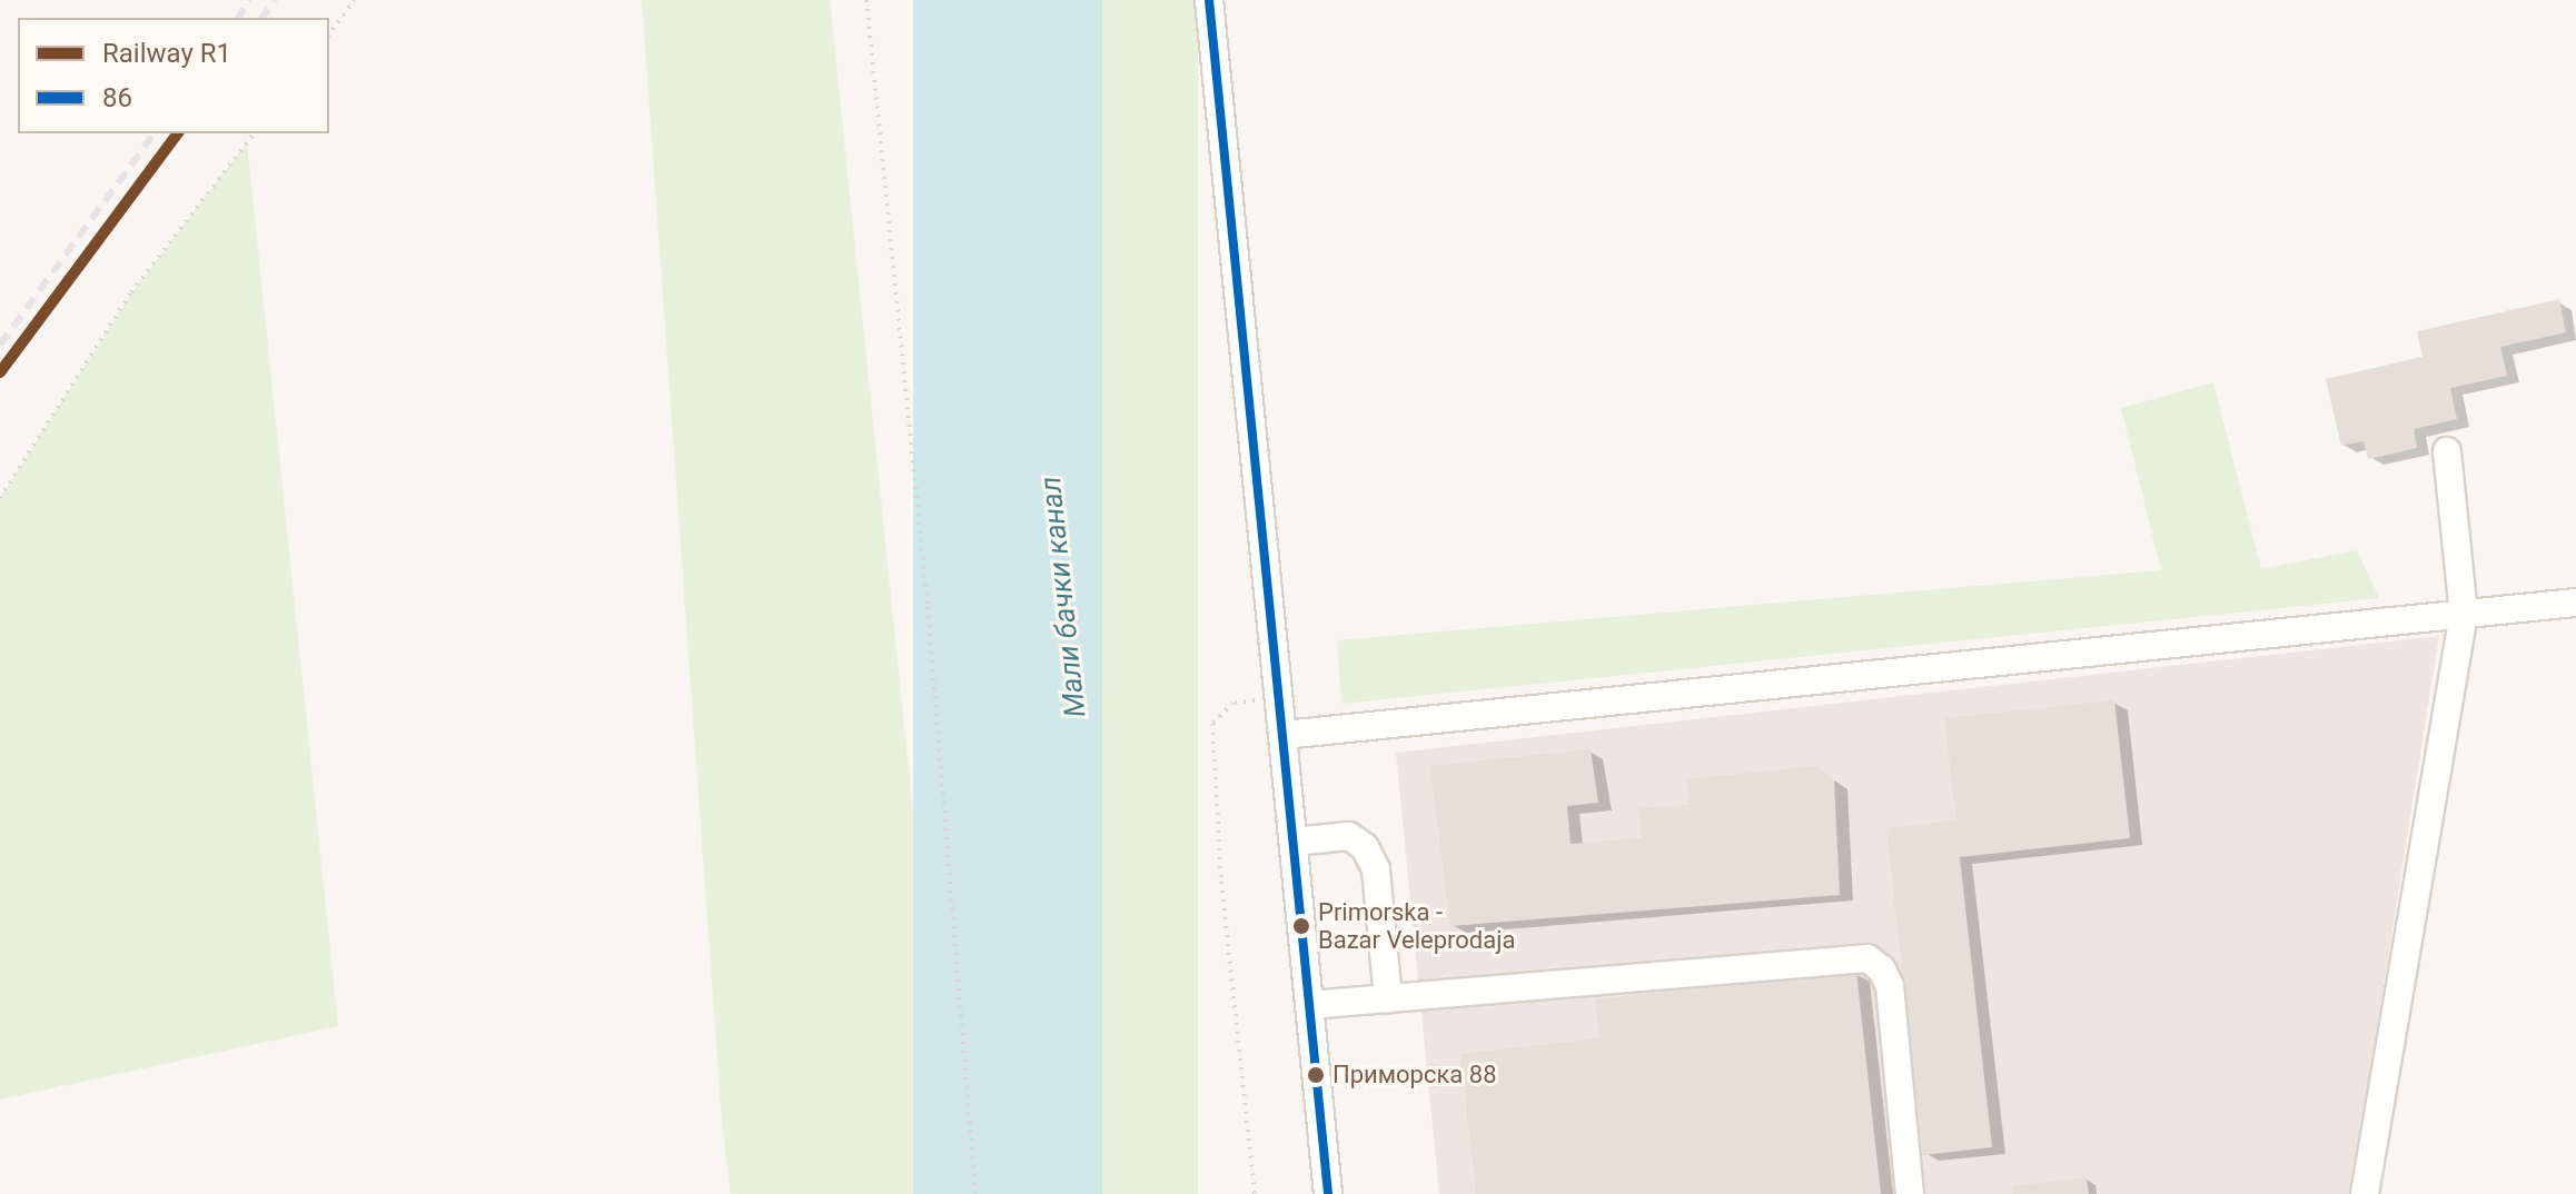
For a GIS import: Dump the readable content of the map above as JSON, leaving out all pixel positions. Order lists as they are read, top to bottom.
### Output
{
  "water": ["Мали бачки канал"],
  "places": ["Primorska - Bazar Veleprodaja", "Приморска 88"],
  "lines": ["transit line 86", "rail line R1"],
  "legend": ["Railway R1", "86"]
}
